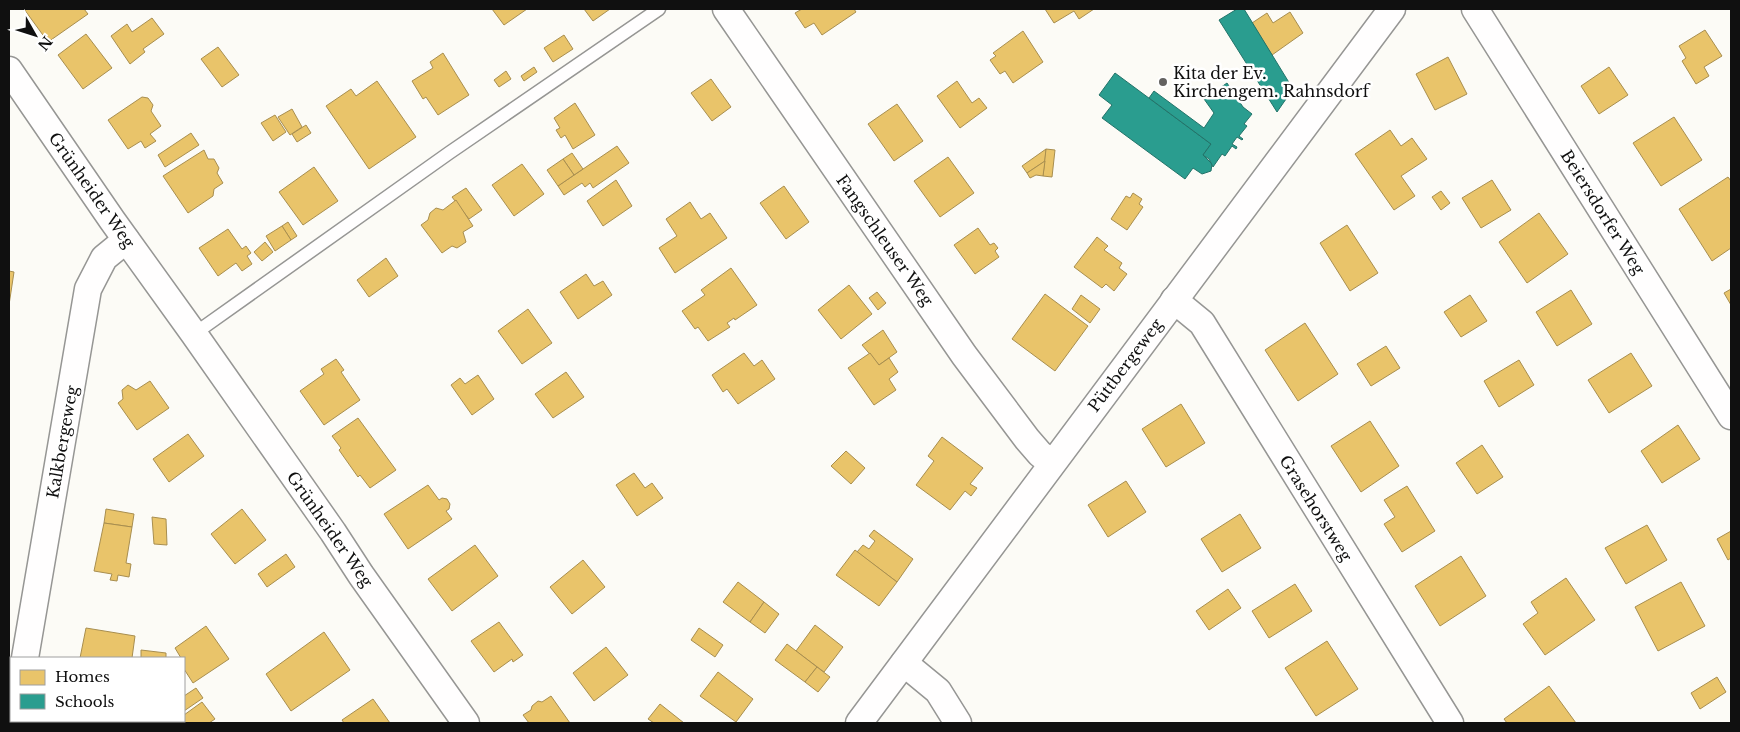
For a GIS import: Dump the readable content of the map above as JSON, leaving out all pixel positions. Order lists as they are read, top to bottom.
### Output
{
  "streets": {
    "street": [
      "Grünheider Weg",
      "Beiersdorfer Weg",
      "Fangschleuser Weg",
      "Püttbergeweg",
      "Kalkbergeweg",
      "Grasehorstweg"
    ]
  },
  "crossings": [
    ["Grünheider Weg", "Kalkbergeweg"],
    ["Fangschleuser Weg", "Püttbergeweg"],
    ["Püttbergeweg", "Grasehorstweg"]
  ],
  "places": ["Kita der Ev. Kirchengem. Rahnsdorf"],
  "legend": ["Homes", "Schools"],
  "north": "bottom right"
}
